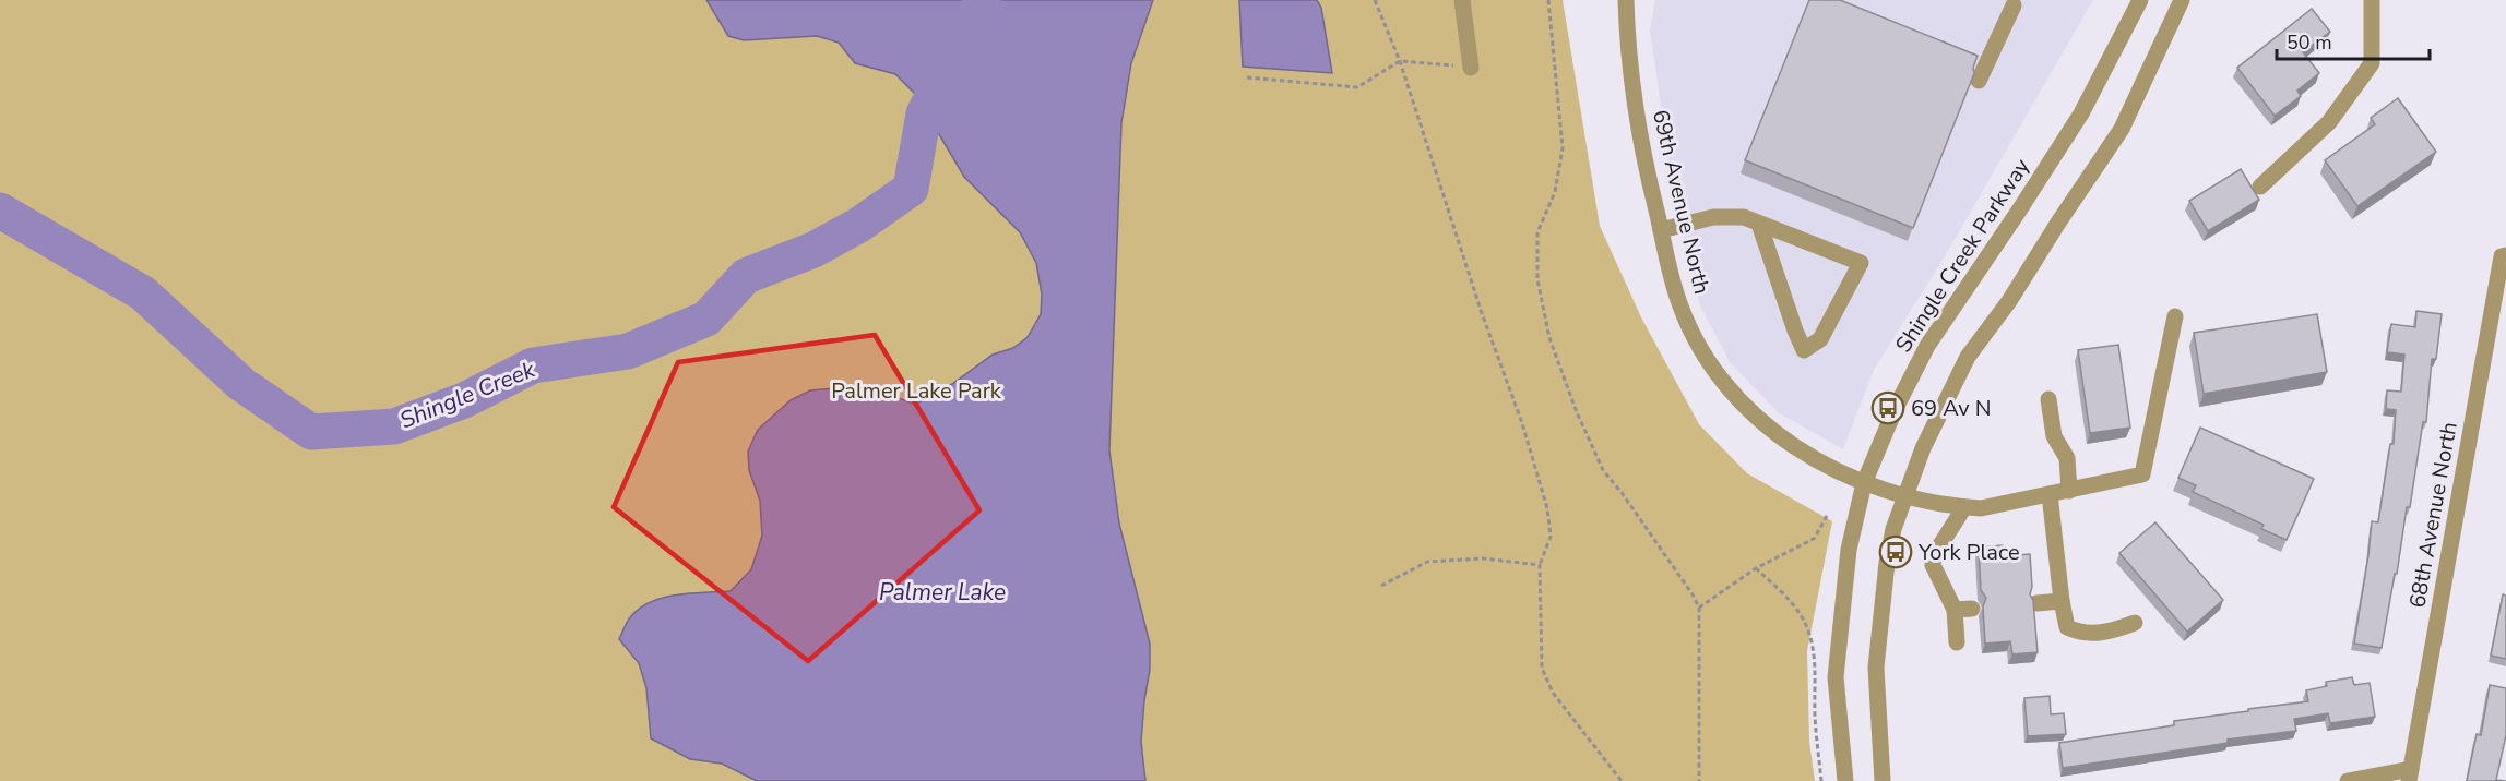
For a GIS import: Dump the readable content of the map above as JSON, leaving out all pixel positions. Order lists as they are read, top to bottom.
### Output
{
  "streets": {
    "street": ["69th Avenue North", "Shingle Creek Parkway", "68th Avenue North"]
  },
  "crossings": [
    ["69th Avenue North", "Shingle Creek Parkway"]
  ],
  "water": ["Shingle Creek", "Palmer Lake"],
  "parks": ["Palmer Lake Park"],
  "places": {
    "bus stop": ["69 Av N", "York Place"]
  },
  "scale_bar": "50 m"
}
